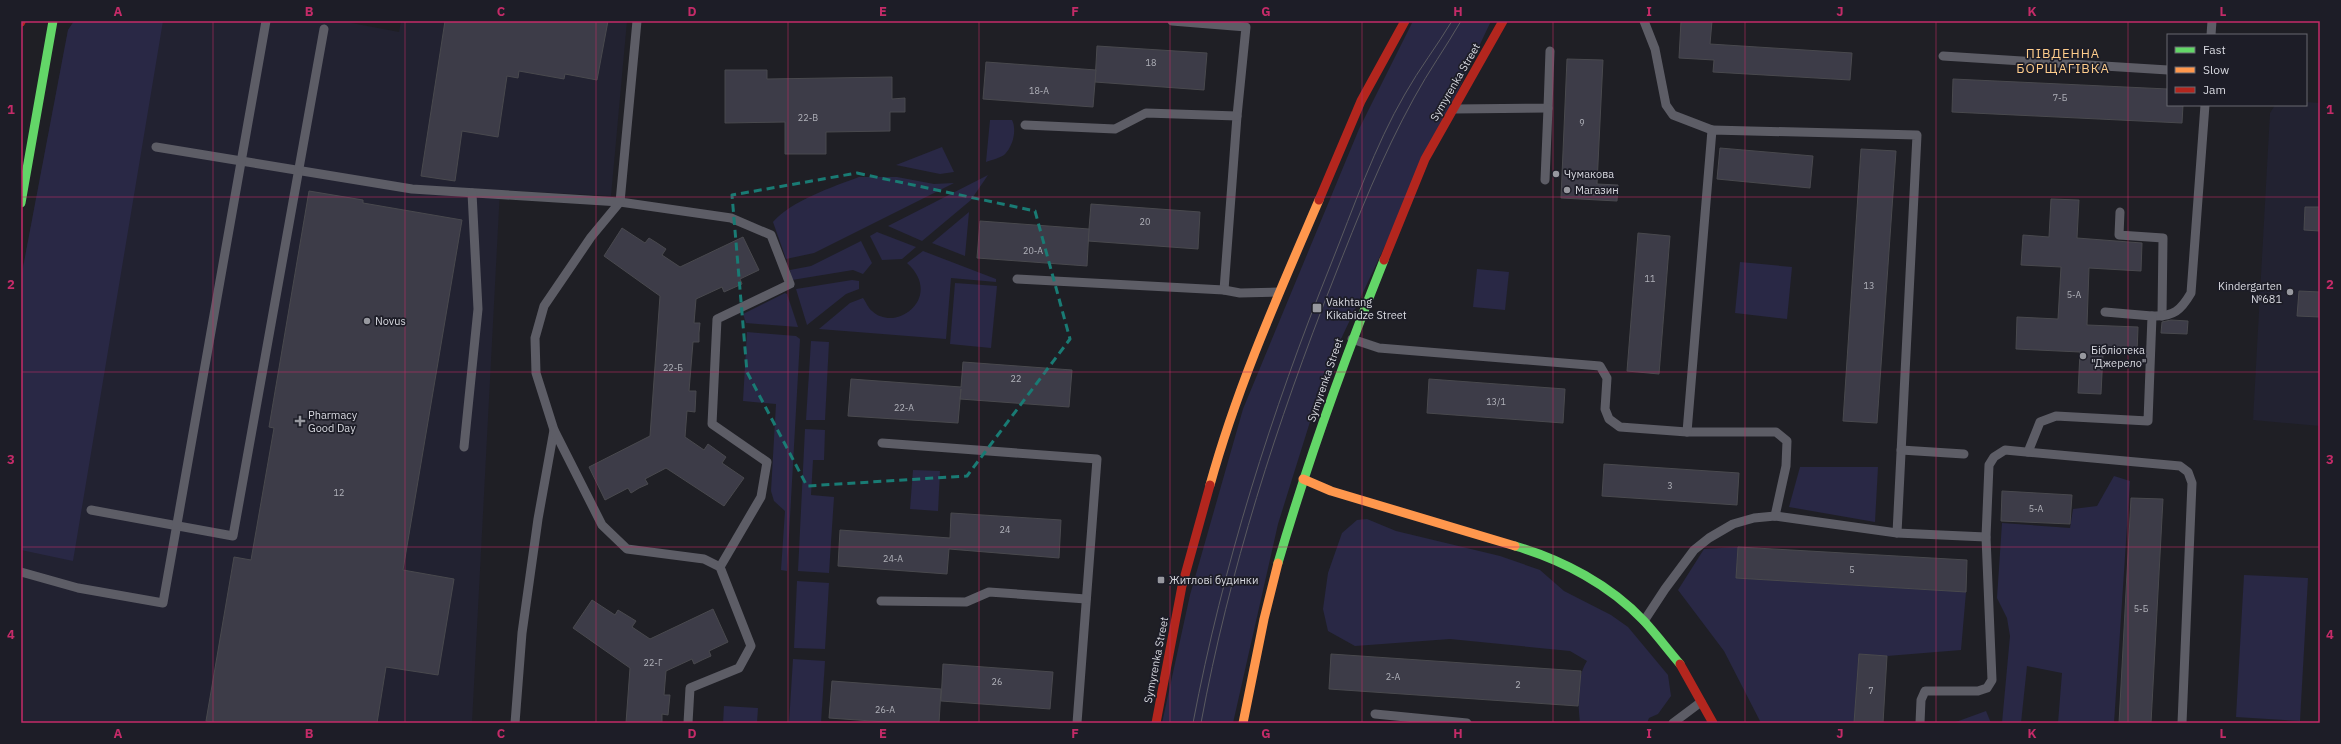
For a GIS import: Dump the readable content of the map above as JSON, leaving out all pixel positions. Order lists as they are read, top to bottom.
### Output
{
  "streets": {
    "street": ["Symyrenka Street"]
  },
  "districts": ["ПІВДЕННА БОРЩАГІВКА"],
  "places": {
    "other": [
      "Чумакова",
      "Магазин",
      "Kindergarten №681",
      "Novus",
      "Бібліотека \"Джерело\""
    ],
    "transit": ["Vakhtang Kikabidze Street", "Житлові будинки"],
    "health": ["Pharmacy Good Day"]
  },
  "house_numbers": [
    "18",
    "18-А",
    "7-Б",
    "22-В",
    "9",
    "20",
    "20-А",
    "11",
    "13",
    "5-А",
    "22-Б",
    "22",
    "13/1",
    "22-А",
    "3",
    "12",
    "5-А",
    "24",
    "24-А",
    "5",
    "5-Б",
    "22-Г",
    "2-А",
    "26",
    "2",
    "7",
    "26-А"
  ],
  "legend": ["Fast", "Slow", "Jam"],
  "grid": {
    "columns": [
      "A",
      "B",
      "C",
      "D",
      "E",
      "F",
      "G",
      "H",
      "I",
      "J",
      "K",
      "L"
    ],
    "rows": [
      "1",
      "2",
      "3",
      "4"
    ]
  }
}
